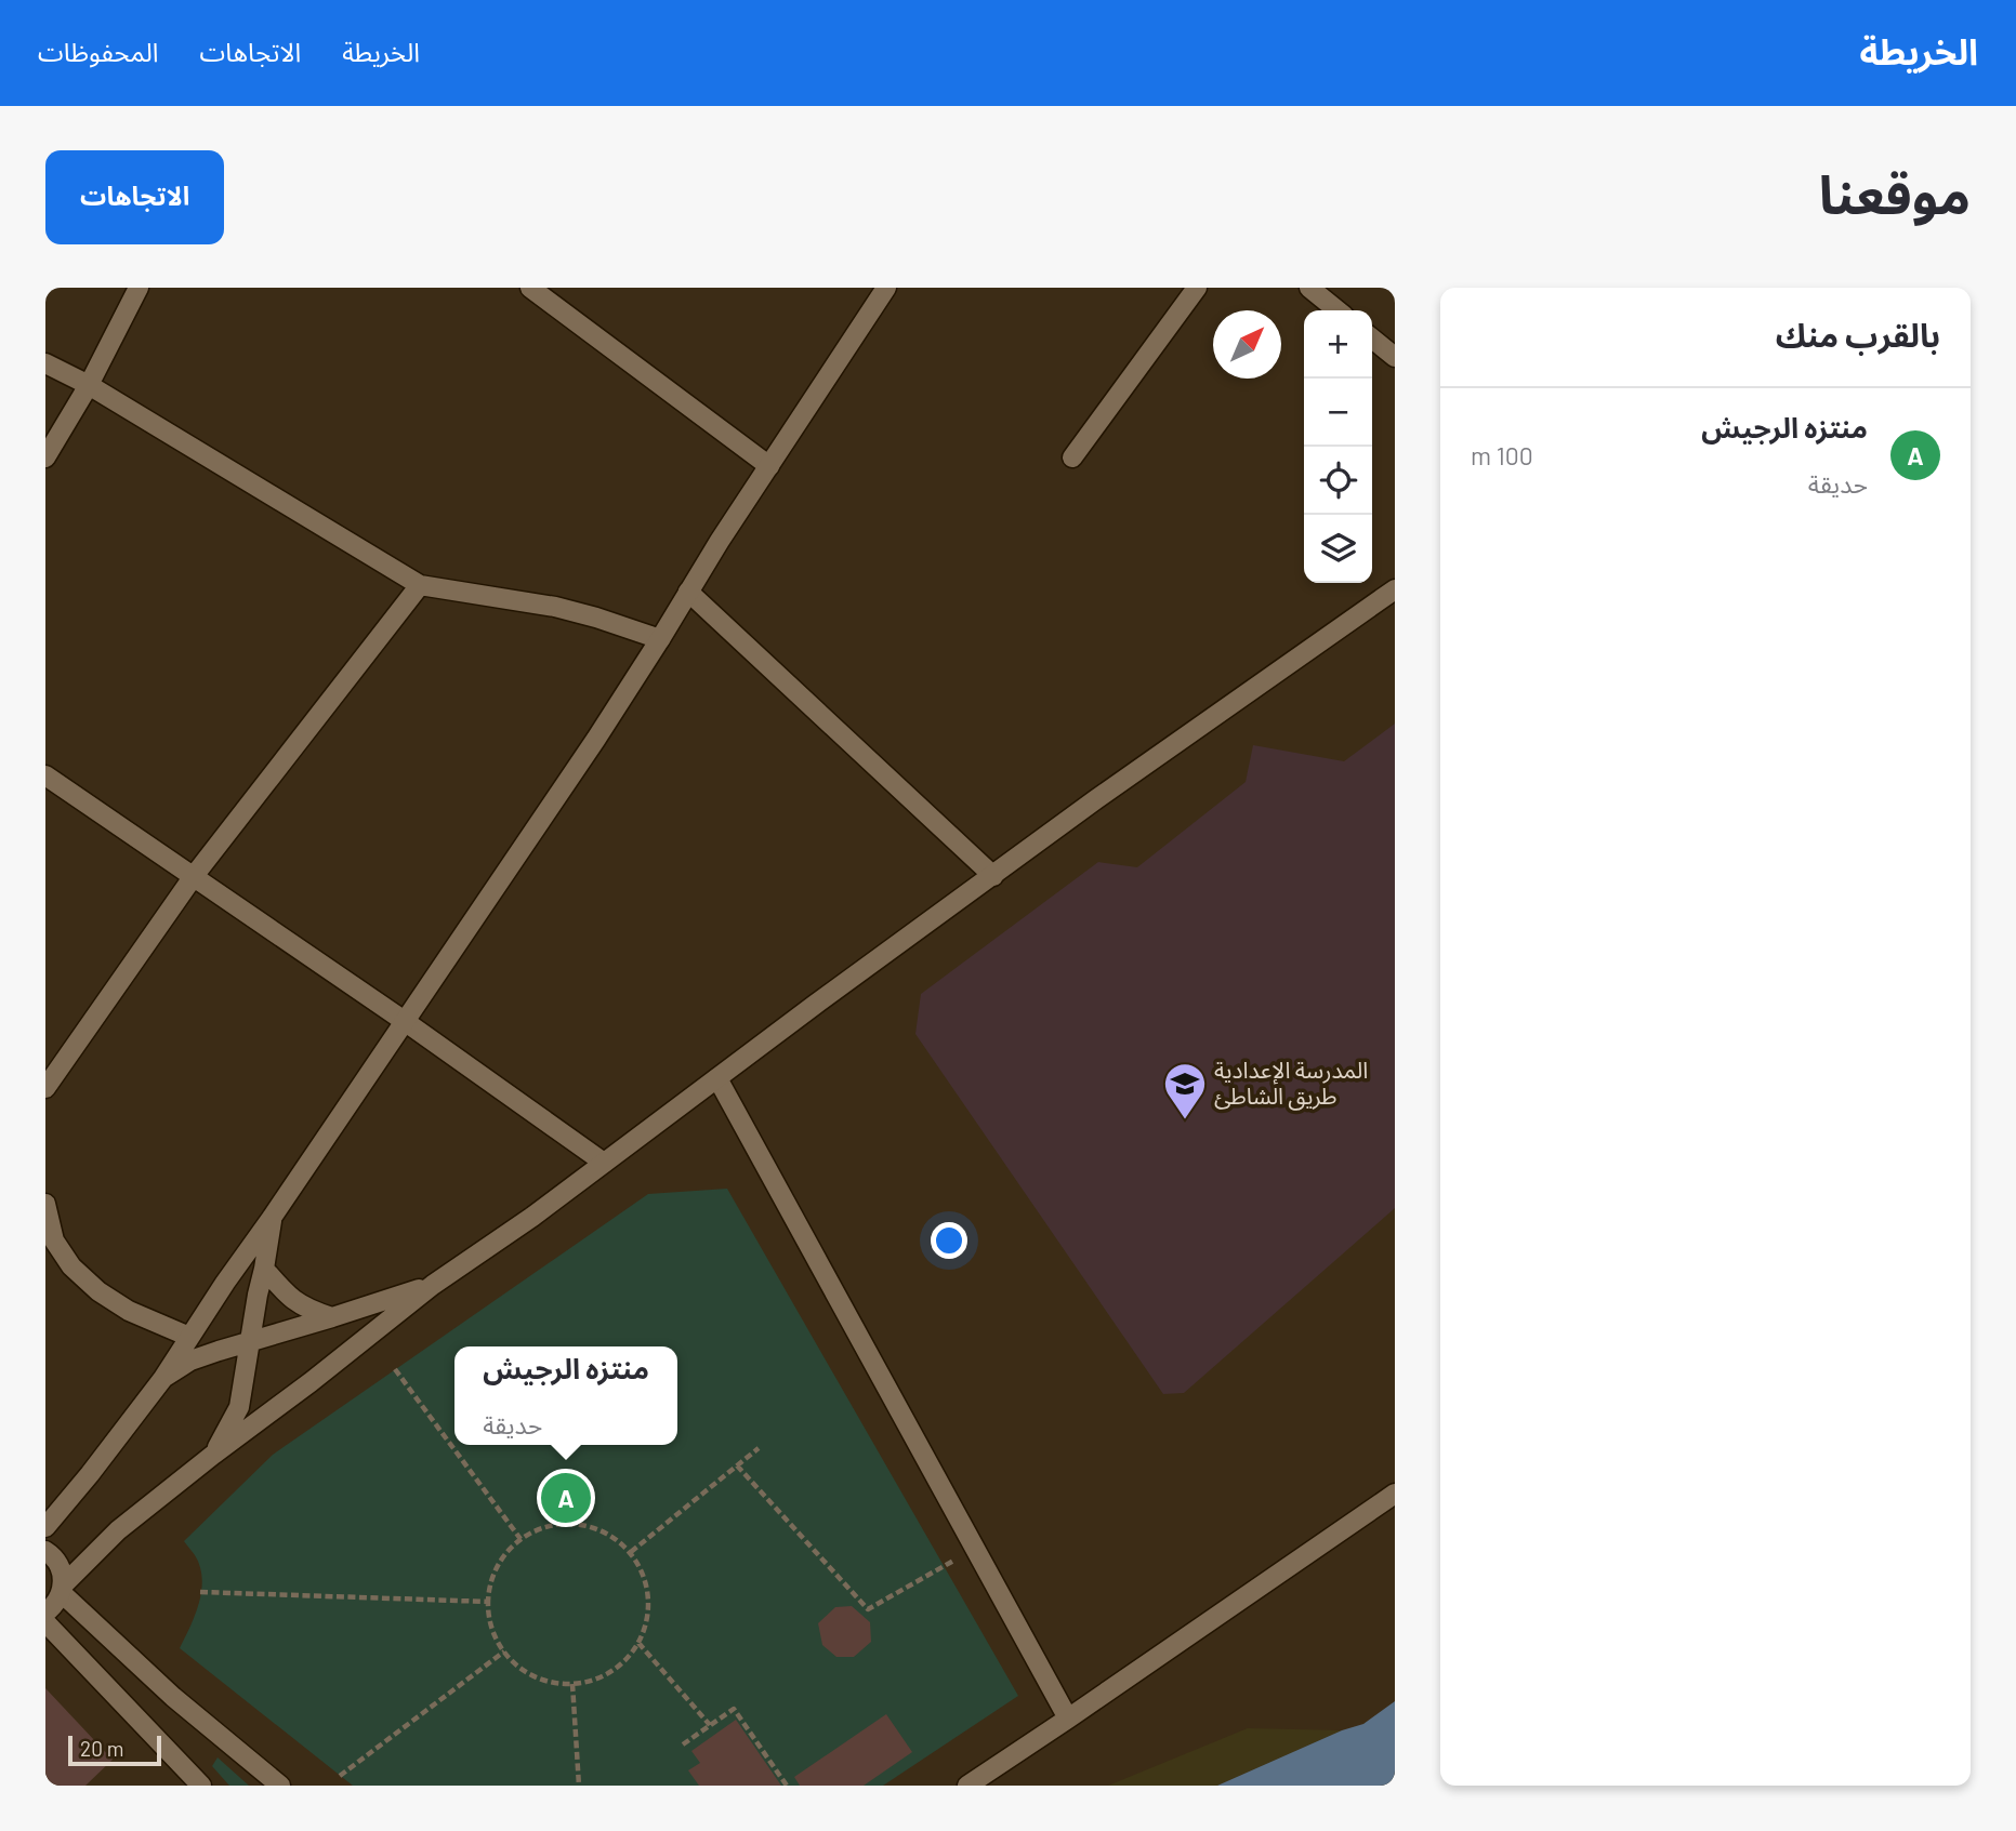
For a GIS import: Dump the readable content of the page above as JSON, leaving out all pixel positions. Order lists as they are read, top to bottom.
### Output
{
  "places": {
    "school or university": ["المدرسة الإعدادية طريق الشاطئ"]
  },
  "scale_bar": "20 m",
  "north": "top right",
  "page": {
    "header": "الخريطة",
    "nav": ["الخريطة", "الاتجاهات", "المحفوظات"],
    "title": "موقعنا",
    "buttons": "الاتجاهات",
    "heading": "بالقرب منك",
    "map_buttons": ["+", "−"],
    "list": [
      {
        "mark": "A",
        "name": "منتزه الرجيش",
        "note": "حديقة",
        "value": "100 m"
      }
    ],
    "popup": ["منتزه الرجيش", "حديقة"],
    "pins": "A",
    "scale": "20 m"
  }
}
